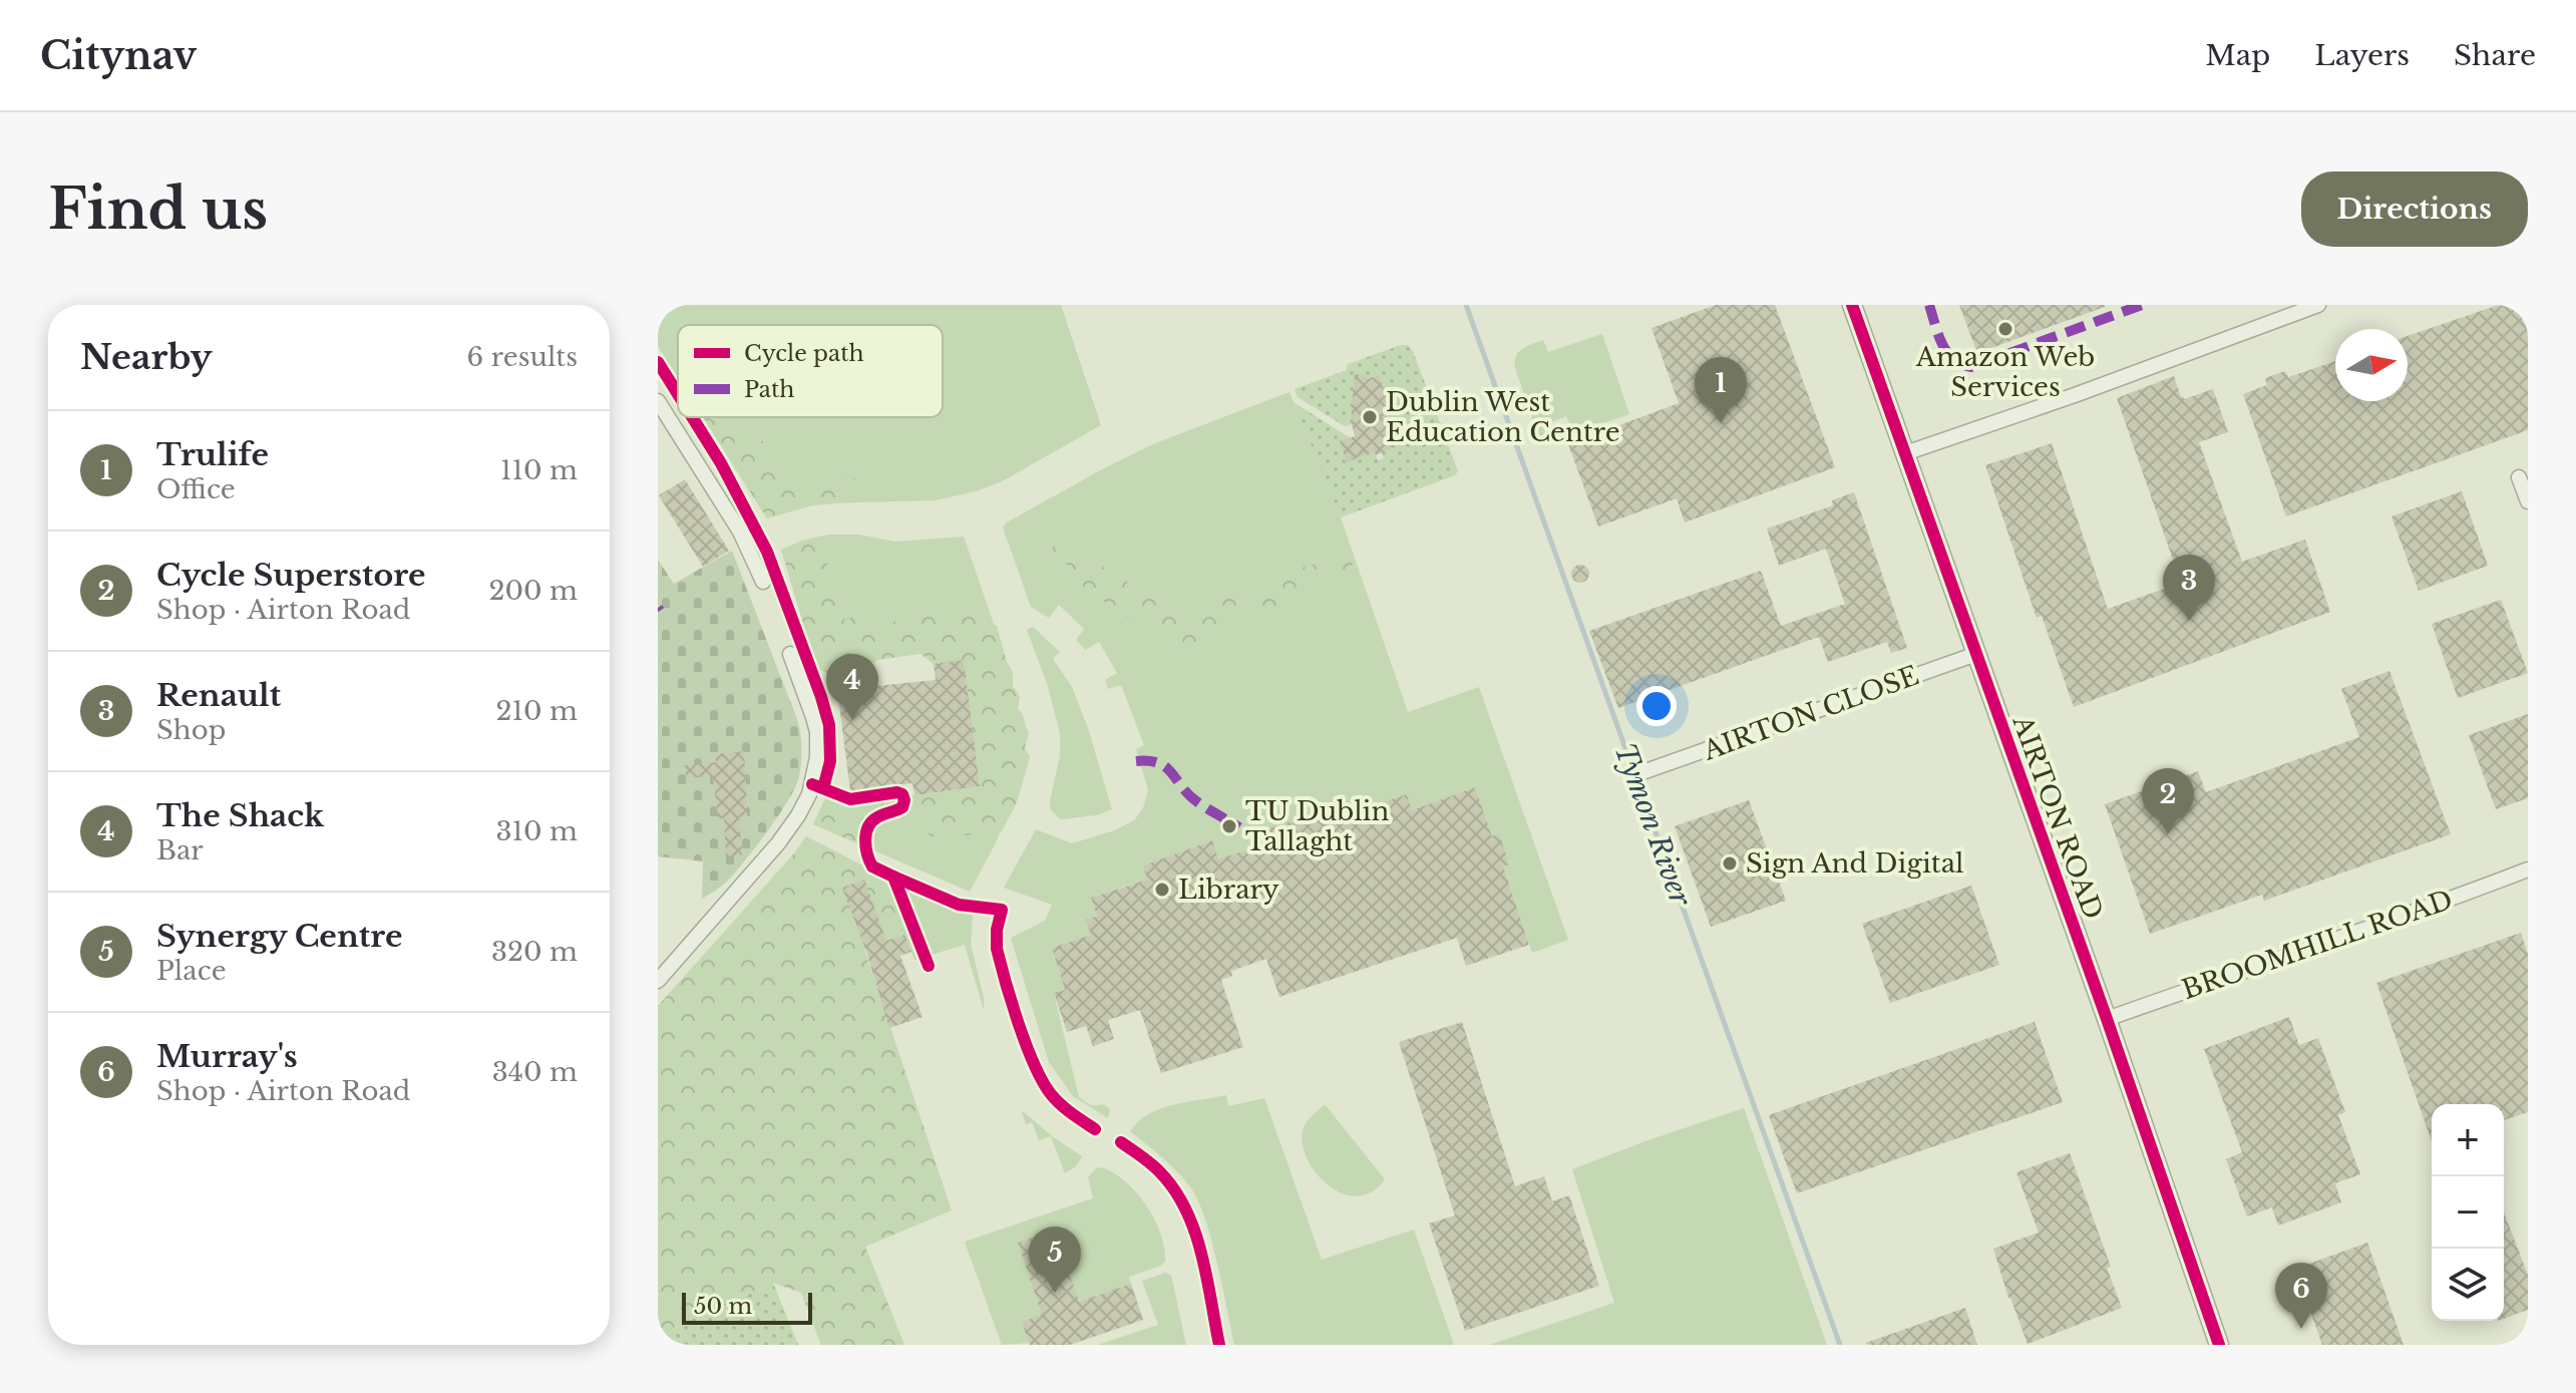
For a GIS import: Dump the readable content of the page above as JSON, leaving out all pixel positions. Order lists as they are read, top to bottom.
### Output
{
  "streets": {
    "street": ["AIRTON CLOSE", "AIRTON ROAD", "BROOMHILL ROAD"]
  },
  "crossings": [
    ["AIRTON CLOSE", "AIRTON ROAD"],
    ["AIRTON ROAD", "BROOMHILL ROAD"]
  ],
  "water": ["Tymon River"],
  "places": [
    "Amazon Web Services",
    "Dublin West Education Centre",
    "TU Dublin Tallaght",
    "Sign And Digital",
    "Library"
  ],
  "legend": ["Cycle path", "Path"],
  "scale_bar": "50 m",
  "north": "right",
  "page": {
    "header": "Citynav",
    "nav": ["Map", "Layers", "Share"],
    "buttons": "Directions",
    "title": "Find us",
    "heading": ["Nearby", "6 results"],
    "pins": [
      "1",
      "3",
      "4",
      "2",
      "5",
      "6"
    ],
    "list": [
      {
        "mark": "1",
        "name": "Trulife",
        "note": "Office",
        "value": "110 m"
      },
      {
        "mark": "2",
        "name": "Cycle Superstore",
        "note": "Shop · Airton Road",
        "value": "200 m"
      },
      {
        "mark": "3",
        "name": "Renault",
        "note": "Shop",
        "value": "210 m"
      },
      {
        "mark": "4",
        "name": "The Shack",
        "note": "Bar",
        "value": "310 m"
      },
      {
        "mark": "5",
        "name": "Synergy Centre",
        "note": "Place",
        "value": "320 m"
      },
      {
        "mark": "6",
        "name": "Murray's",
        "note": "Shop · Airton Road",
        "value": "340 m"
      }
    ],
    "map_buttons": ["+", "−"],
    "scale": "50 m"
  }
}
